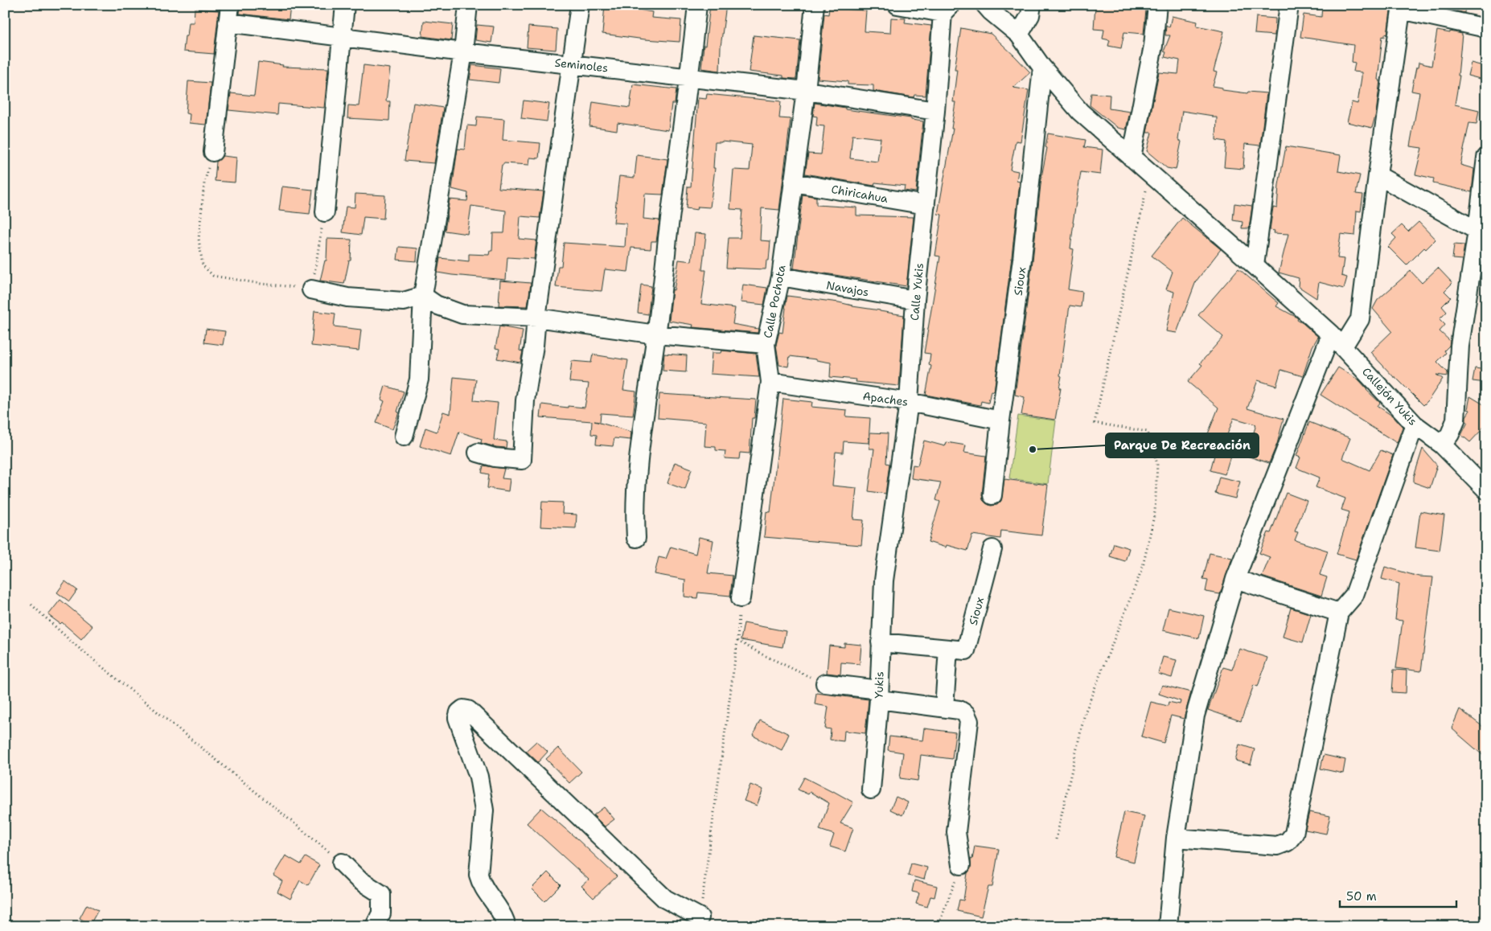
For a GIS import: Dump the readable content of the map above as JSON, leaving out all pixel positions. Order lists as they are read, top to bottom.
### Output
{
  "streets": {
    "street": [
      "Seminoles",
      "Chiricahua",
      "Sioux",
      "Navajos",
      "Calle Yukis",
      "Calle Pochota",
      "Callejón Yukis",
      "Apaches",
      "Yukis"
    ]
  },
  "crossings": [
    ["Seminoles", "Calle Yukis"],
    ["Seminoles", "Calle Pochota"],
    ["Chiricahua", "Calle Yukis"],
    ["Chiricahua", "Calle Pochota"],
    ["Sioux", "Callejón Yukis"],
    ["Sioux", "Apaches"],
    ["Navajos", "Calle Yukis"],
    ["Navajos", "Calle Pochota"],
    ["Calle Yukis", "Apaches"],
    ["Calle Yukis", "Yukis"],
    ["Calle Pochota", "Apaches"]
  ],
  "places": ["Parque De Recreación"],
  "scale_bar": "50 m"
}
